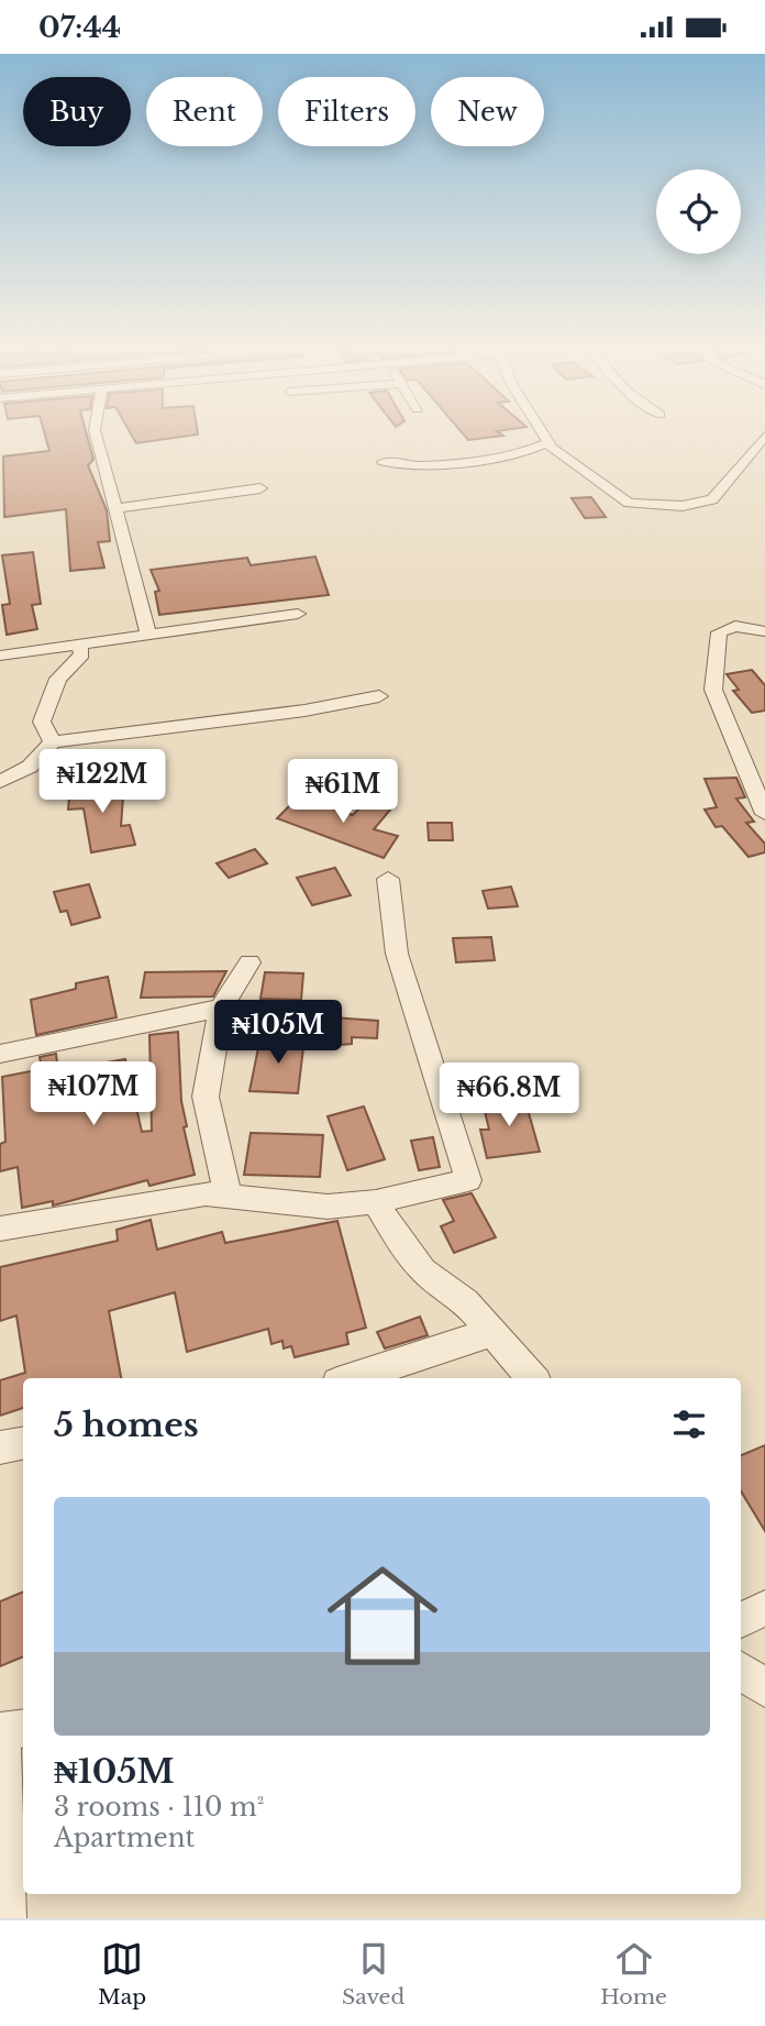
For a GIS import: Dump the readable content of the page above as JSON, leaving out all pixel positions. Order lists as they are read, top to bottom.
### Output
{
  "page": {
    "status": "07:44",
    "chip": [
      "Buy",
      "Rent",
      "Filters",
      "New"
    ],
    "price": [
      "₦122M",
      "₦61M",
      "₦105M",
      "₦107M",
      "₦66.8M"
    ],
    "heading": "5 homes",
    "list": [
      {
        "name": "₦105M",
        "note": "3 rooms · 110 m² · Apartment"
      }
    ],
    "tabs": ["Map", "Saved", "Home"]
  }
}
